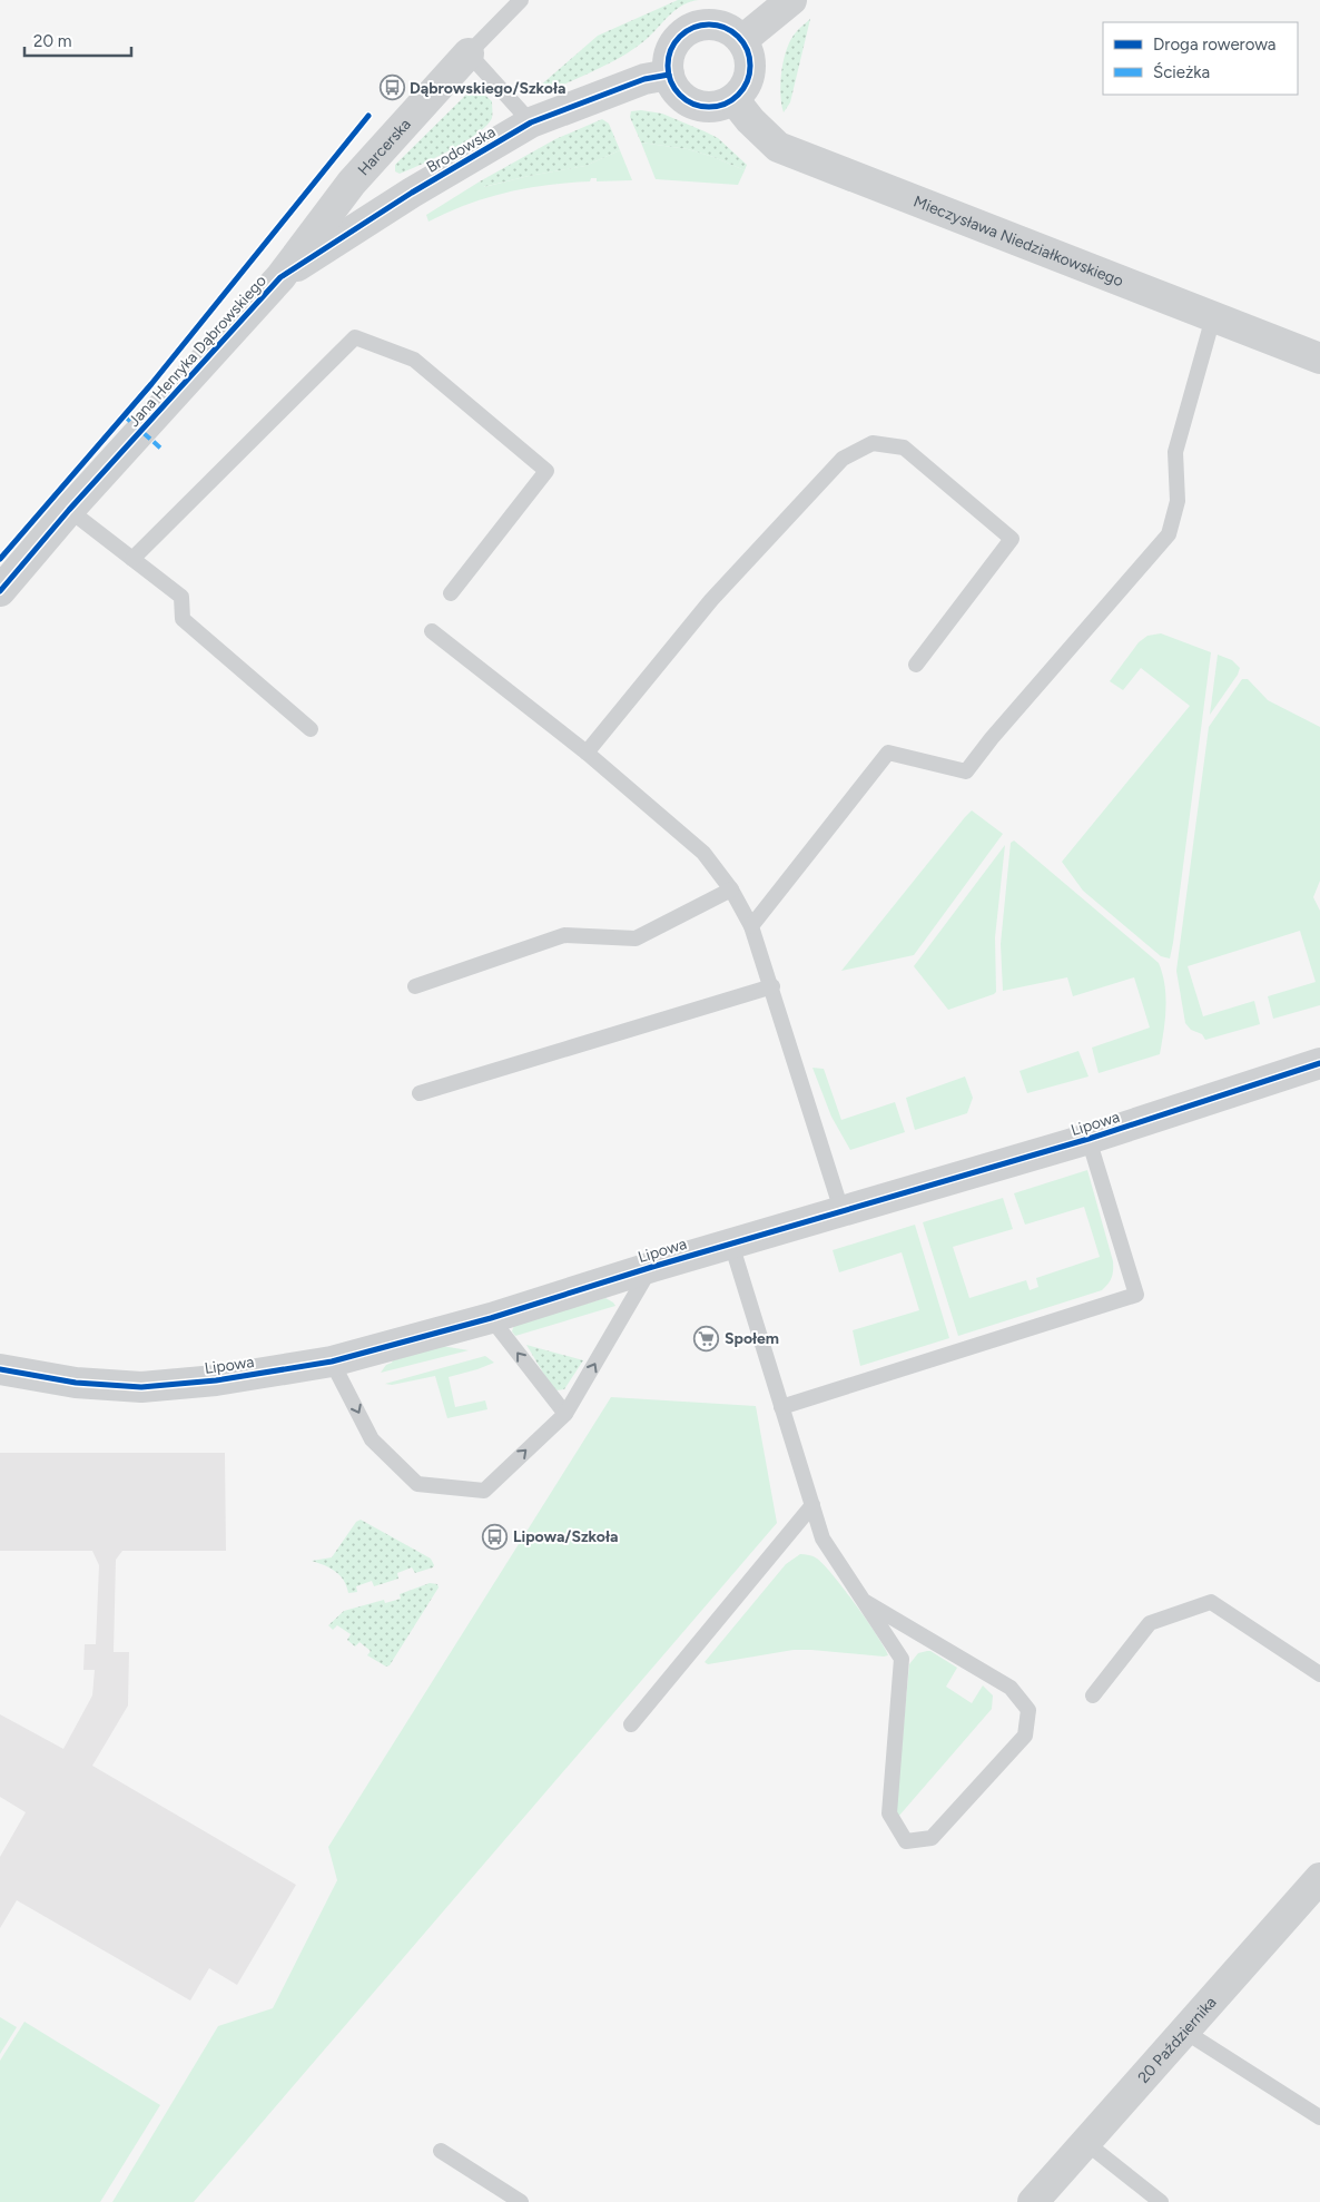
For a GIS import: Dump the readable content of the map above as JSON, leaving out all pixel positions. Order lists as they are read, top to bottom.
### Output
{
  "streets": {
    "street": [
      "Harcerska",
      "Brodowska",
      "Mieczysława Niedziałkowskiego",
      "Jana Henryka Dąbrowskiego",
      "Lipowa",
      "20 Października"
    ]
  },
  "crossings": [
    ["Harcerska", "Brodowska"],
    ["Harcerska", "Jana Henryka Dąbrowskiego"],
    ["Brodowska", "Mieczysława Niedziałkowskiego"],
    ["Brodowska", "Jana Henryka Dąbrowskiego"]
  ],
  "places": {
    "bus stop": ["Dąbrowskiego/Szkoła", "Lipowa/Szkoła"],
    "supermarket": ["Społem"]
  },
  "legend": ["Droga rowerowa", "Ścieżka"],
  "scale_bar": "20 m"
}
